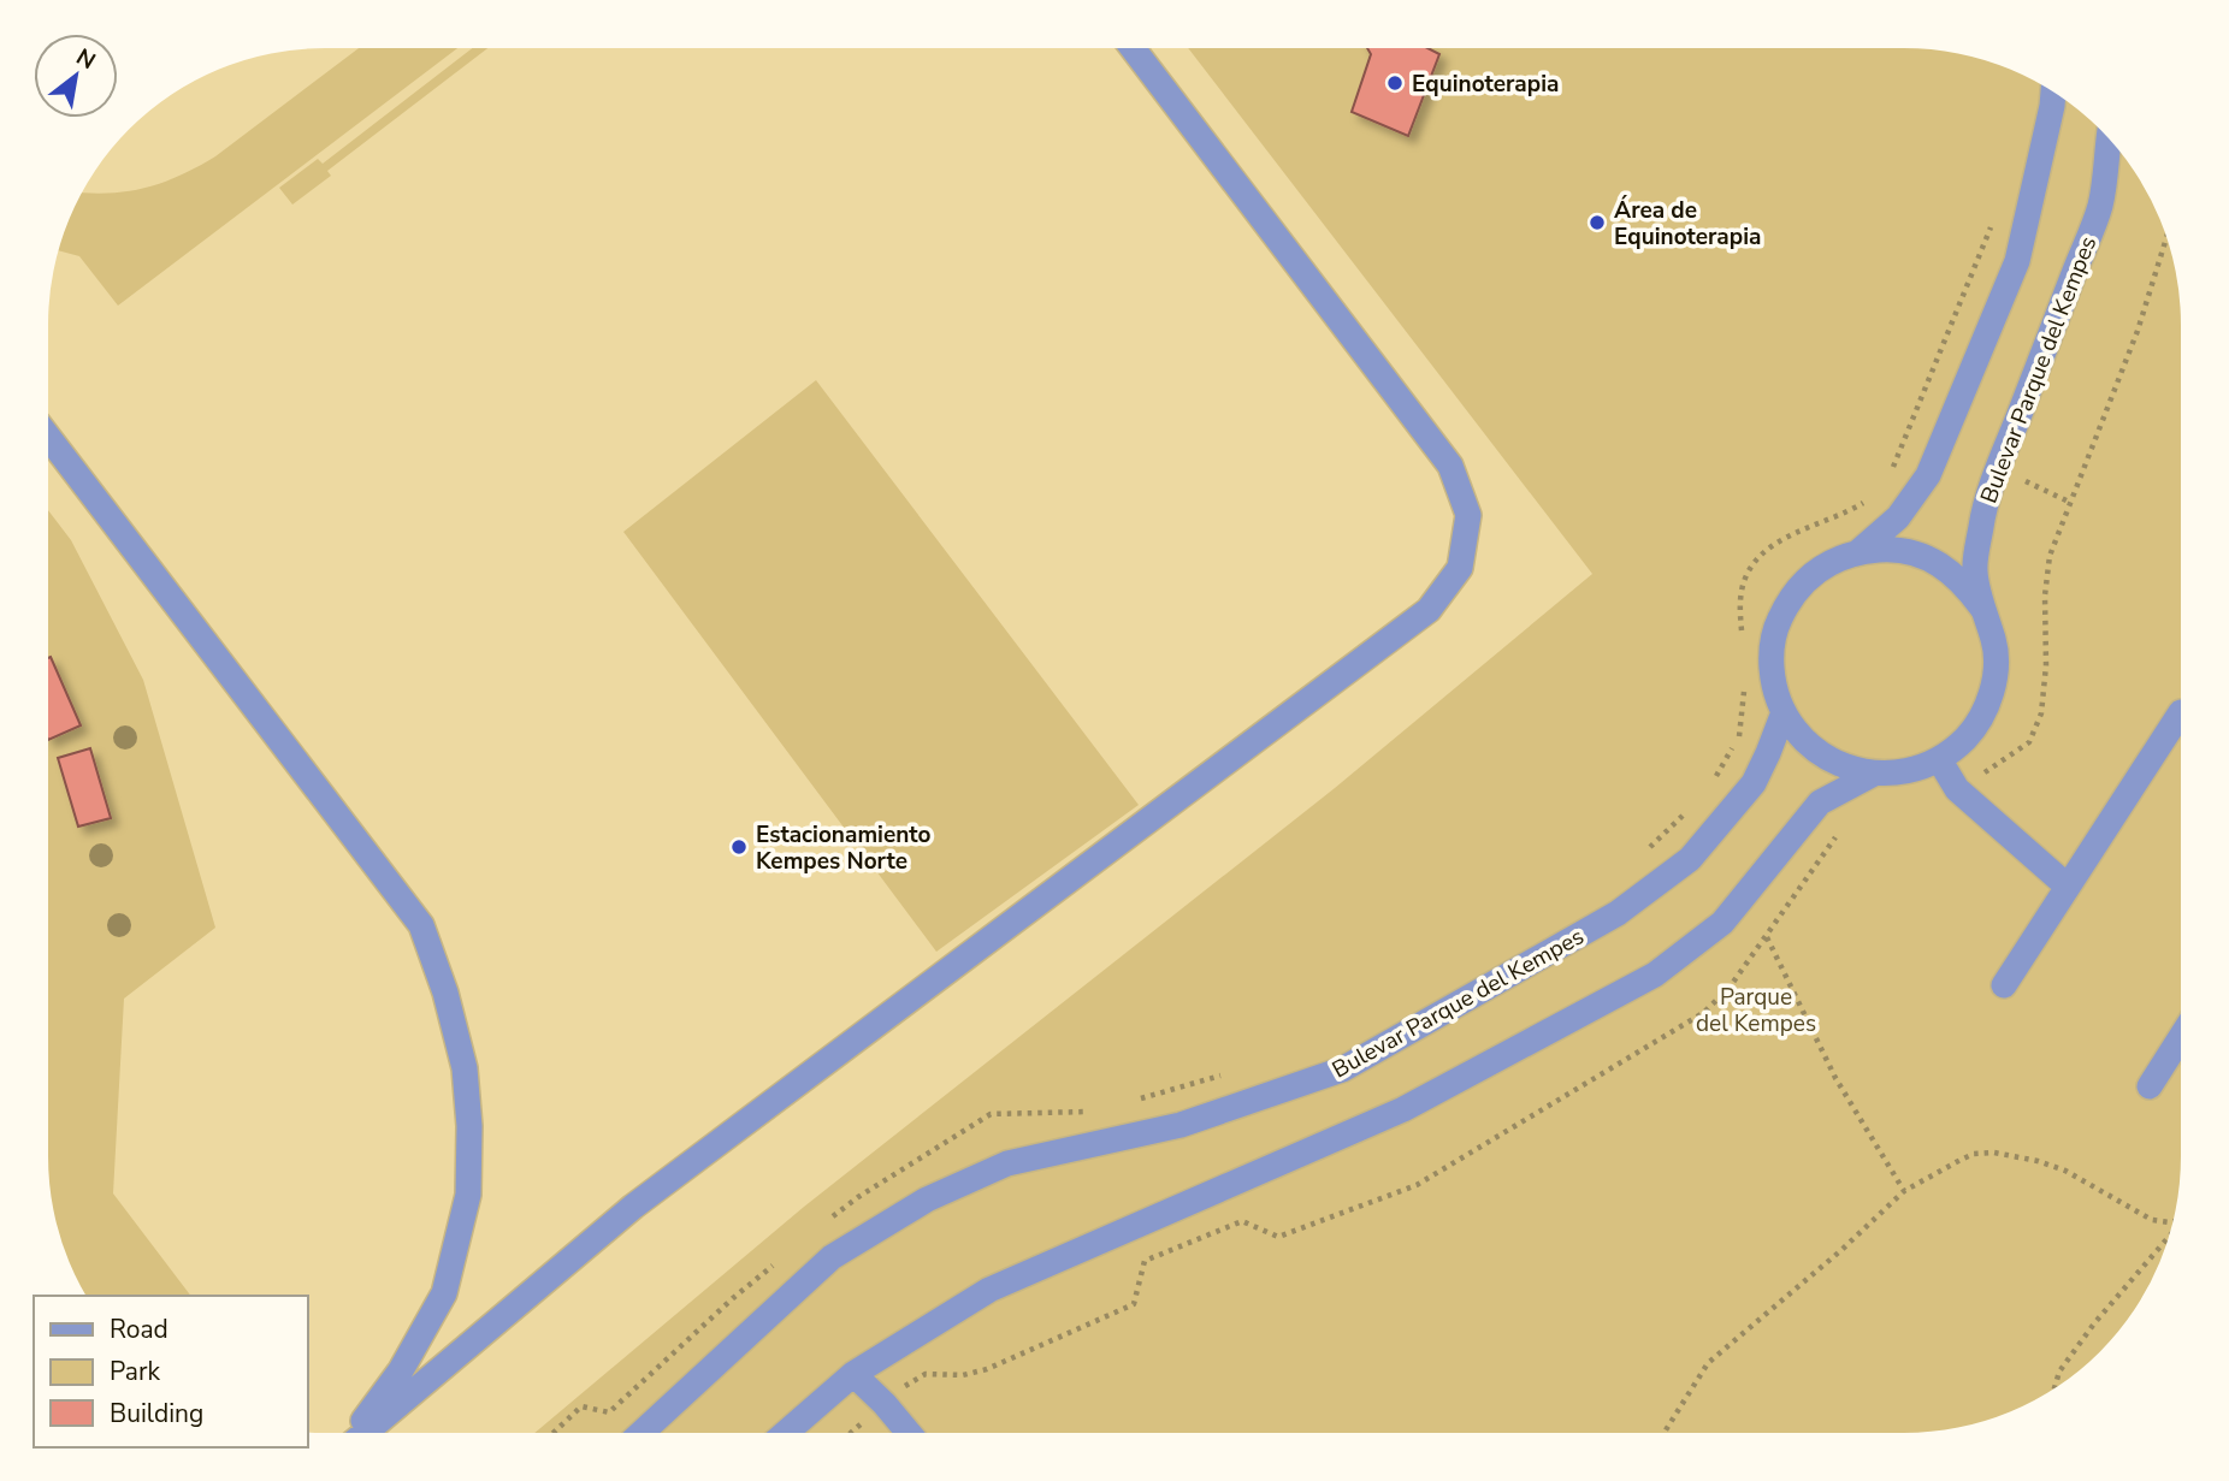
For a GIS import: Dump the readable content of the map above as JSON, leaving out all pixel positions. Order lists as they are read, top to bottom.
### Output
{
  "streets": {
    "street": ["Bulevar Parque del Kempes"]
  },
  "parks": ["Parque del Kempes"],
  "places": ["Equinoterapia", "Área de Equinoterapia", "Estacionamiento Kempes Norte"],
  "legend": ["Road", "Park", "Building"],
  "north": "top right"
}
